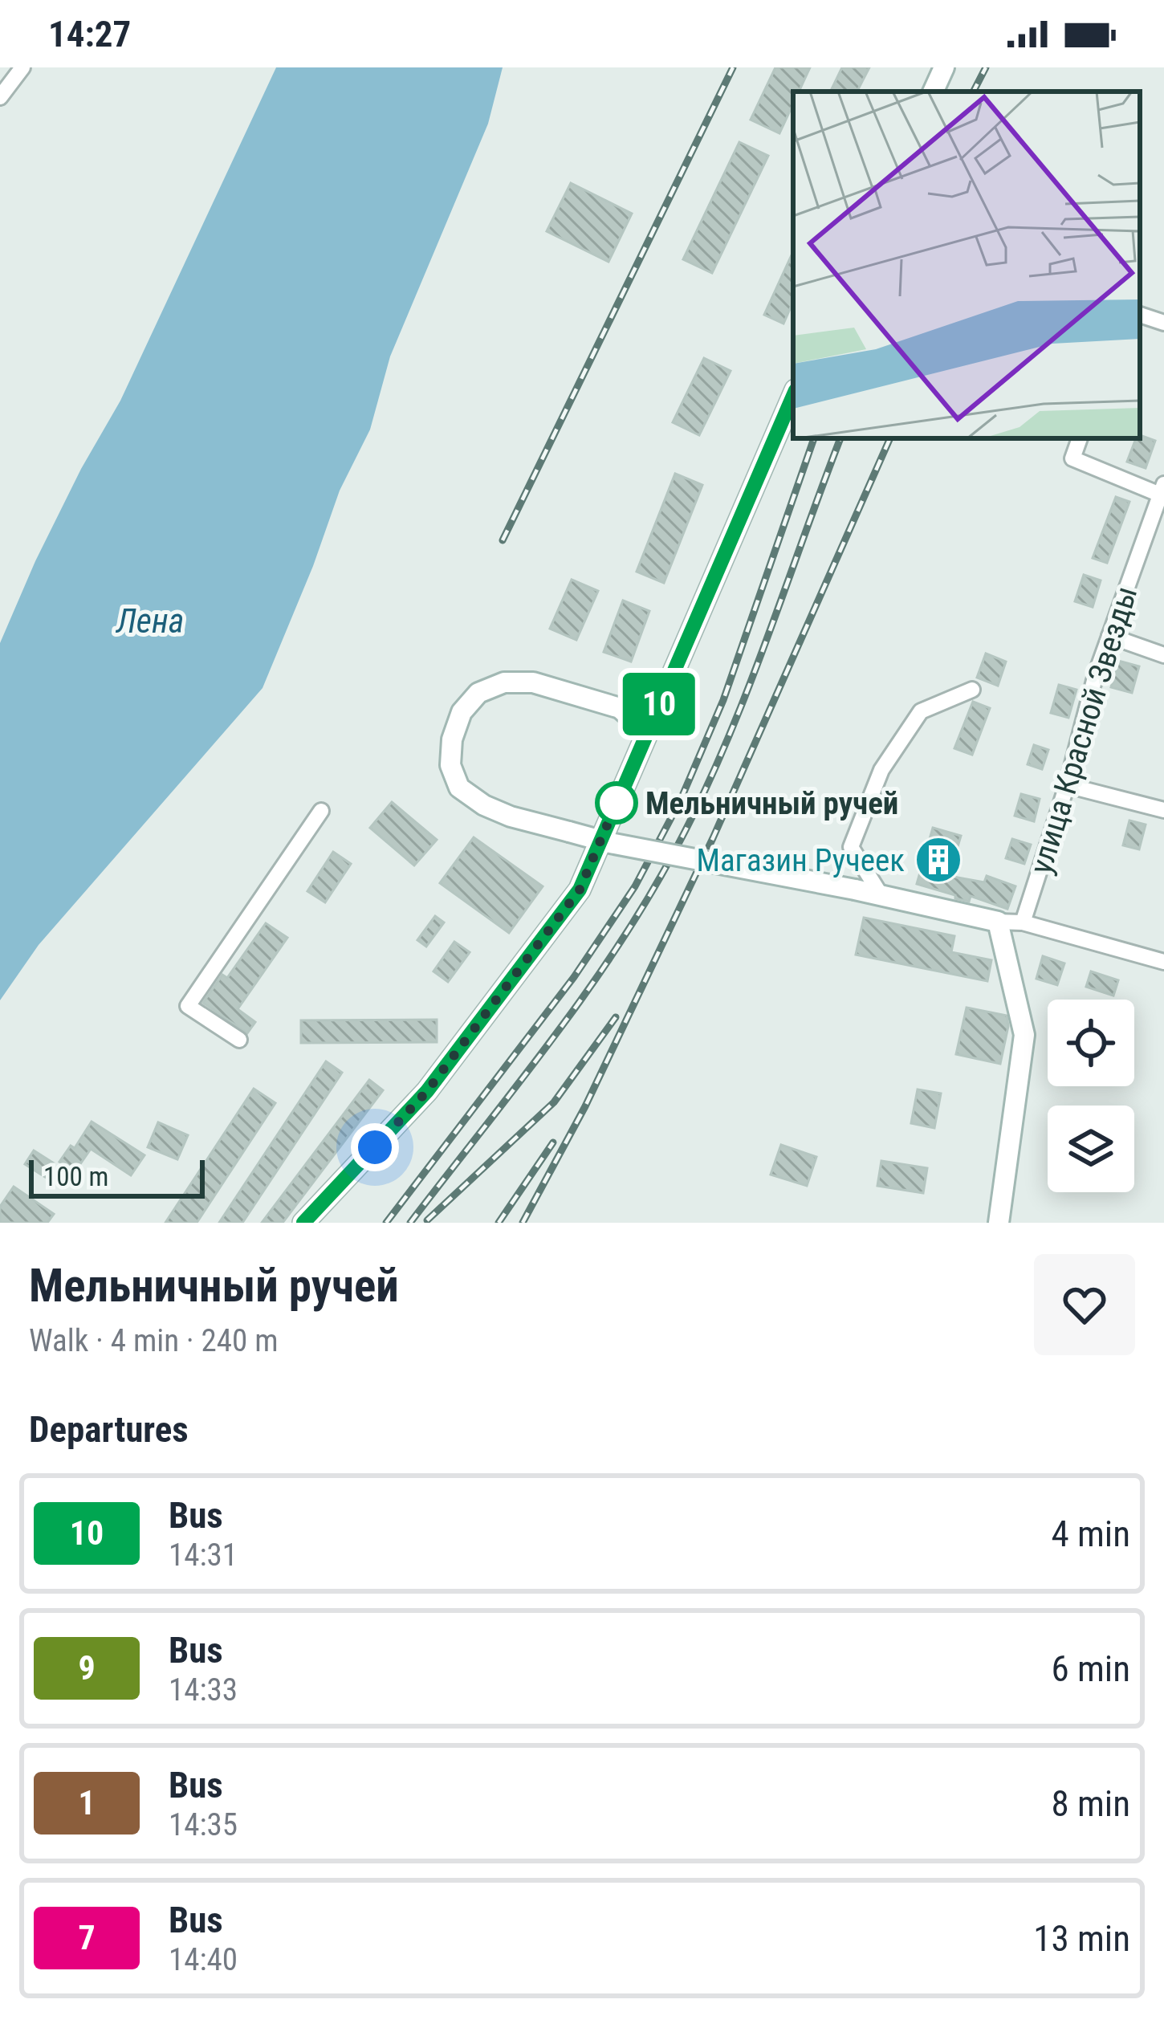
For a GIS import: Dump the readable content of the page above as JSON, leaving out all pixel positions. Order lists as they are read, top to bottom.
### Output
{
  "streets": {
    "street": ["улица Красной Звезды"]
  },
  "water": ["Лена"],
  "places": {
    "other": ["Мельничный ручей"],
    "building": ["Магазин Ручеек"]
  },
  "lines": ["bus line 10"],
  "scale_bar": "100 m",
  "page": {
    "status": "14:27",
    "on_map": "10",
    "scale": "100 m",
    "heading": [
      ["Мельничный ручей", "Walk · 4 min · 240 m"],
      "Departures"
    ],
    "list": [
      {
        "mark": "10",
        "name": "Bus",
        "note": "14:31",
        "value": "4 min"
      },
      {
        "mark": "9",
        "name": "Bus",
        "note": "14:33",
        "value": "6 min"
      },
      {
        "mark": "1",
        "name": "Bus",
        "note": "14:35",
        "value": "8 min"
      },
      {
        "mark": "7",
        "name": "Bus",
        "note": "14:40",
        "value": "13 min"
      }
    ]
  }
}
